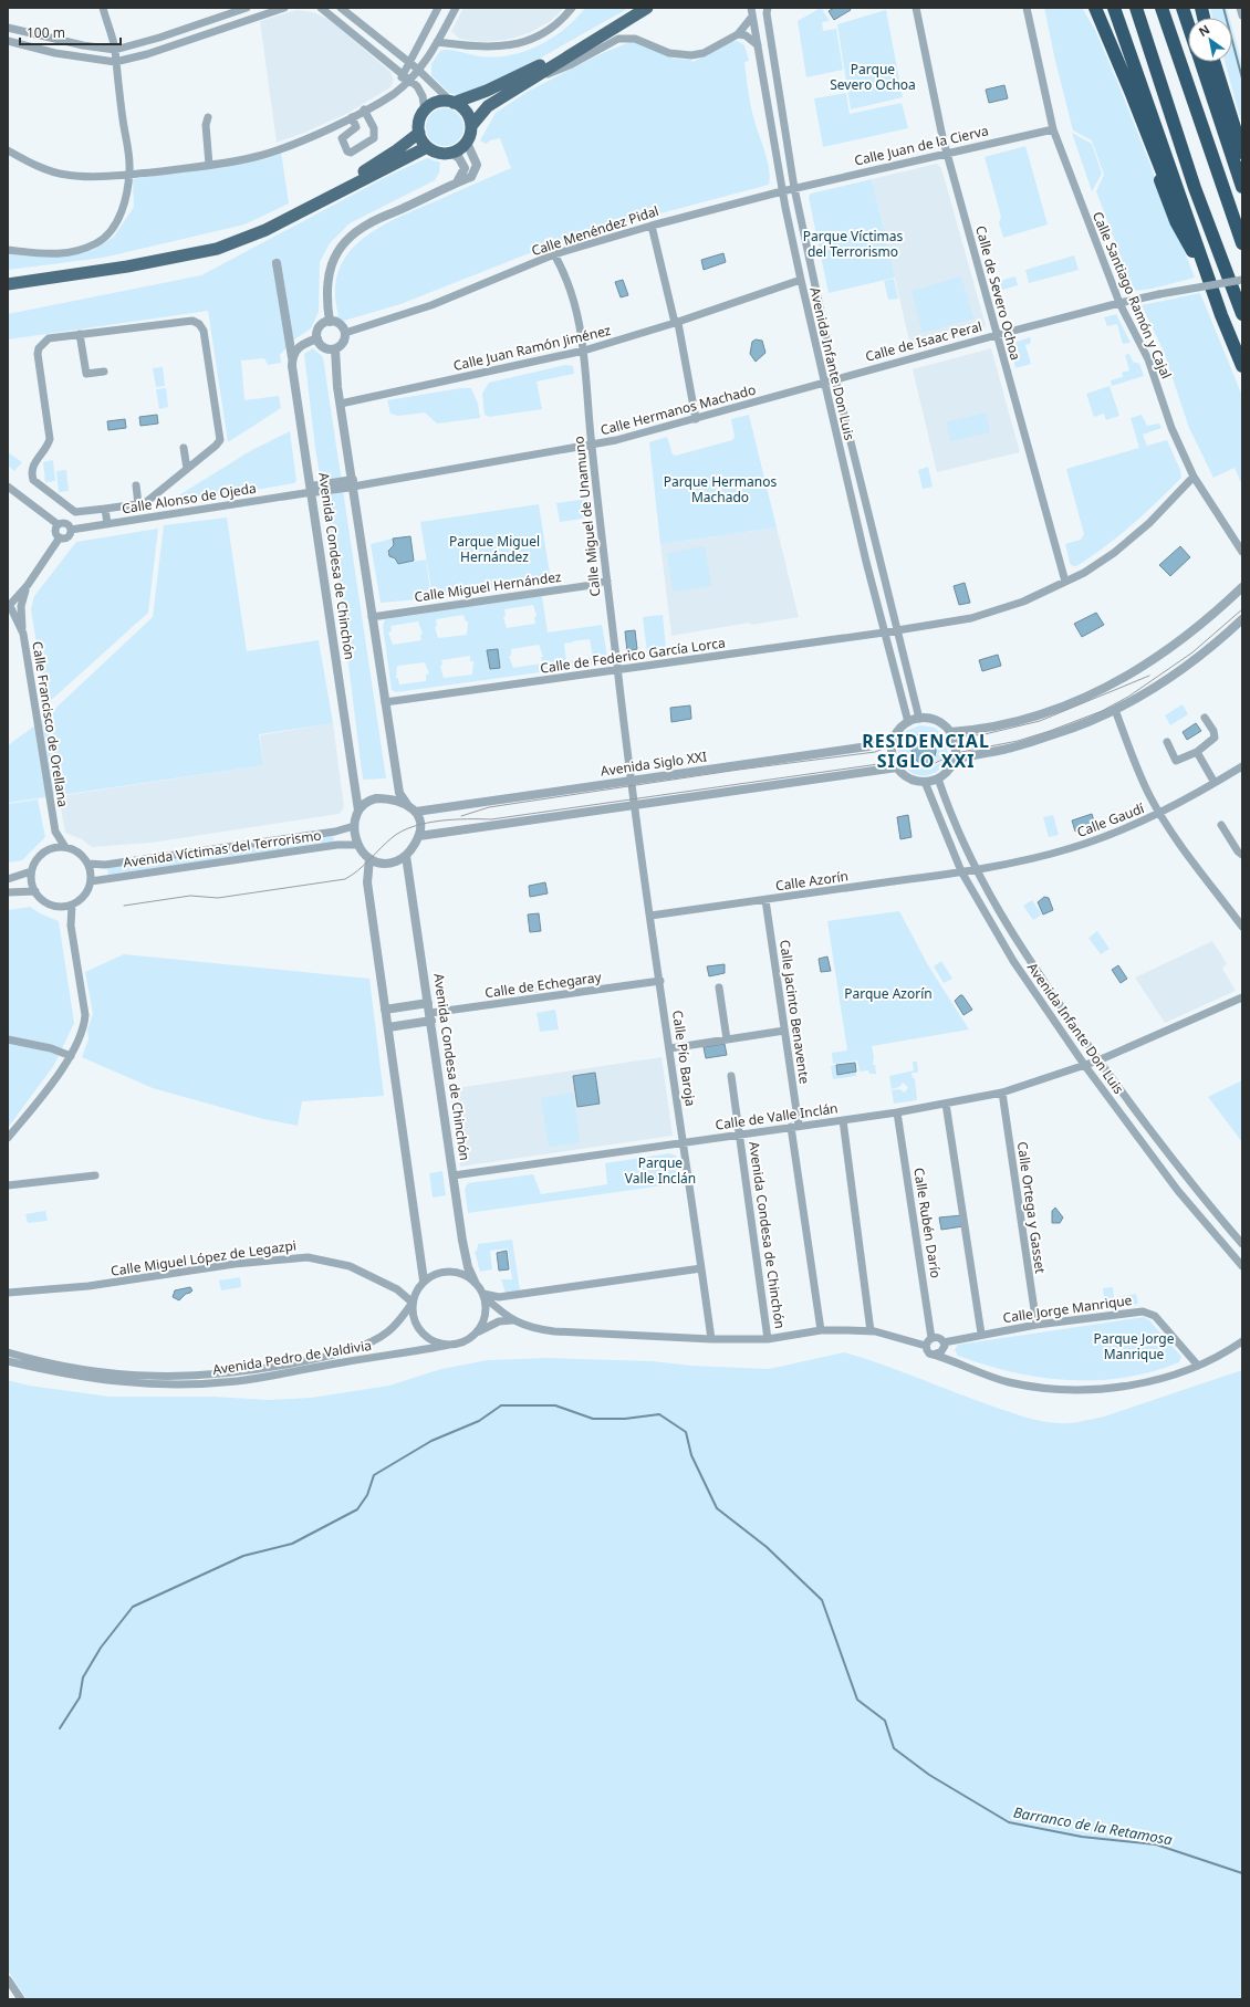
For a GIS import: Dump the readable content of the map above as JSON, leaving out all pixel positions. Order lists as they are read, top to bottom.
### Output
{
  "streets": {
    "street": [
      "Calle Juan de la Cierva",
      "Calle Menéndez Pidal",
      "Calle de Severo Ochoa",
      "Calle Santiago Ramón y Cajal",
      "Calle de Isaac Peral",
      "Calle Juan Ramón Jiménez",
      "Avenida Infante Don Luis",
      "Calle Hermanos Machado",
      "Calle Alonso de Ojeda",
      "Calle Miguel de Unamuno",
      "Avenida Condesa de Chinchón",
      "Calle Miguel Hernández",
      "Calle de Federico García Lorca",
      "Calle Francisco de Orellana",
      "Avenida Siglo XXI",
      "Calle Gaudí",
      "Avenida Víctimas del Terrorismo",
      "Calle Azorín",
      "Calle de Echegaray",
      "Calle Jacinto Benavente",
      "Calle Pío Baroja",
      "Calle de Valle Inclán",
      "Calle Ortega y Gasset",
      "Calle Rubén Darío",
      "Calle Miguel López de Legazpi",
      "Calle Jorge Manrique",
      "Avenida Pedro de Valdivia"
    ]
  },
  "crossings": [
    ["Calle Juan de la Cierva", "Calle Menéndez Pidal"],
    ["Calle Juan de la Cierva", "Calle de Severo Ochoa"],
    ["Calle Juan de la Cierva", "Calle Santiago Ramón y Cajal"],
    ["Calle Juan de la Cierva", "Avenida Infante Don Luis"],
    ["Calle Menéndez Pidal", "Avenida Infante Don Luis"],
    ["Calle Menéndez Pidal", "Calle Miguel de Unamuno"],
    ["Calle de Severo Ochoa", "Calle de Isaac Peral"],
    ["Calle de Severo Ochoa", "Calle de Federico García Lorca"],
    ["Calle Santiago Ramón y Cajal", "Calle de Isaac Peral"],
    ["Calle Santiago Ramón y Cajal", "Calle de Federico García Lorca"],
    ["Calle de Isaac Peral", "Avenida Infante Don Luis"],
    ["Calle de Isaac Peral", "Calle Hermanos Machado"],
    ["Calle Juan Ramón Jiménez", "Avenida Infante Don Luis"],
    ["Calle Juan Ramón Jiménez", "Calle Miguel de Unamuno"],
    ["Avenida Infante Don Luis", "Calle Hermanos Machado"],
    ["Avenida Infante Don Luis", "Calle de Federico García Lorca"],
    ["Avenida Infante Don Luis", "Avenida Siglo XXI"],
    ["Avenida Infante Don Luis", "Calle Gaudí"],
    ["Avenida Infante Don Luis", "Calle Azorín"],
    ["Avenida Infante Don Luis", "Calle de Valle Inclán"],
    ["Calle Hermanos Machado", "Calle Miguel de Unamuno"],
    ["Calle Alonso de Ojeda", "Avenida Condesa de Chinchón"],
    ["Calle Miguel de Unamuno", "Calle Miguel Hernández"],
    ["Calle Miguel de Unamuno", "Calle de Federico García Lorca"],
    ["Calle Miguel de Unamuno", "Avenida Siglo XXI"],
    ["Calle Miguel de Unamuno", "Calle Pío Baroja"],
    ["Avenida Condesa de Chinchón", "Avenida Siglo XXI"],
    ["Avenida Condesa de Chinchón", "Avenida Víctimas del Terrorismo"],
    ["Avenida Condesa de Chinchón", "Calle de Echegaray"],
    ["Avenida Condesa de Chinchón", "Calle Jacinto Benavente"],
    ["Avenida Condesa de Chinchón", "Calle Pío Baroja"],
    ["Avenida Condesa de Chinchón", "Calle de Valle Inclán"],
    ["Avenida Condesa de Chinchón", "Calle Rubén Darío"],
    ["Avenida Condesa de Chinchón", "Calle Miguel López de Legazpi"],
    ["Avenida Condesa de Chinchón", "Calle Jorge Manrique"],
    ["Avenida Condesa de Chinchón", "Avenida Pedro de Valdivia"],
    ["Calle Francisco de Orellana", "Avenida Víctimas del Terrorismo"],
    ["Avenida Siglo XXI", "Avenida Víctimas del Terrorismo"],
    ["Avenida Siglo XXI", "Calle Pío Baroja"],
    ["Calle Gaudí", "Calle Azorín"],
    ["Calle Azorín", "Calle Jacinto Benavente"],
    ["Calle Azorín", "Calle Pío Baroja"],
    ["Calle de Echegaray", "Calle Pío Baroja"],
    ["Calle Jacinto Benavente", "Calle de Valle Inclán"],
    ["Calle Pío Baroja", "Calle de Valle Inclán"],
    ["Calle de Valle Inclán", "Calle Ortega y Gasset"],
    ["Calle de Valle Inclán", "Calle Rubén Darío"],
    ["Calle Ortega y Gasset", "Calle Jorge Manrique"],
    ["Calle Rubén Darío", "Calle Jorge Manrique"],
    ["Calle Miguel López de Legazpi", "Avenida Pedro de Valdivia"]
  ],
  "districts": ["RESIDENCIAL SIGLO XXI"],
  "water": ["Barranco de la Retamosa"],
  "parks": [
    "Parque Severo Ochoa",
    "Parque Víctimas del Terrorismo",
    "Parque Hermanos Machado",
    "Parque Miguel Hernández",
    "Parque Azorín",
    "Parque Valle Inclán",
    "Parque Jorge Manrique"
  ],
  "scale_bar": "100 m",
  "north": "top left"
}
